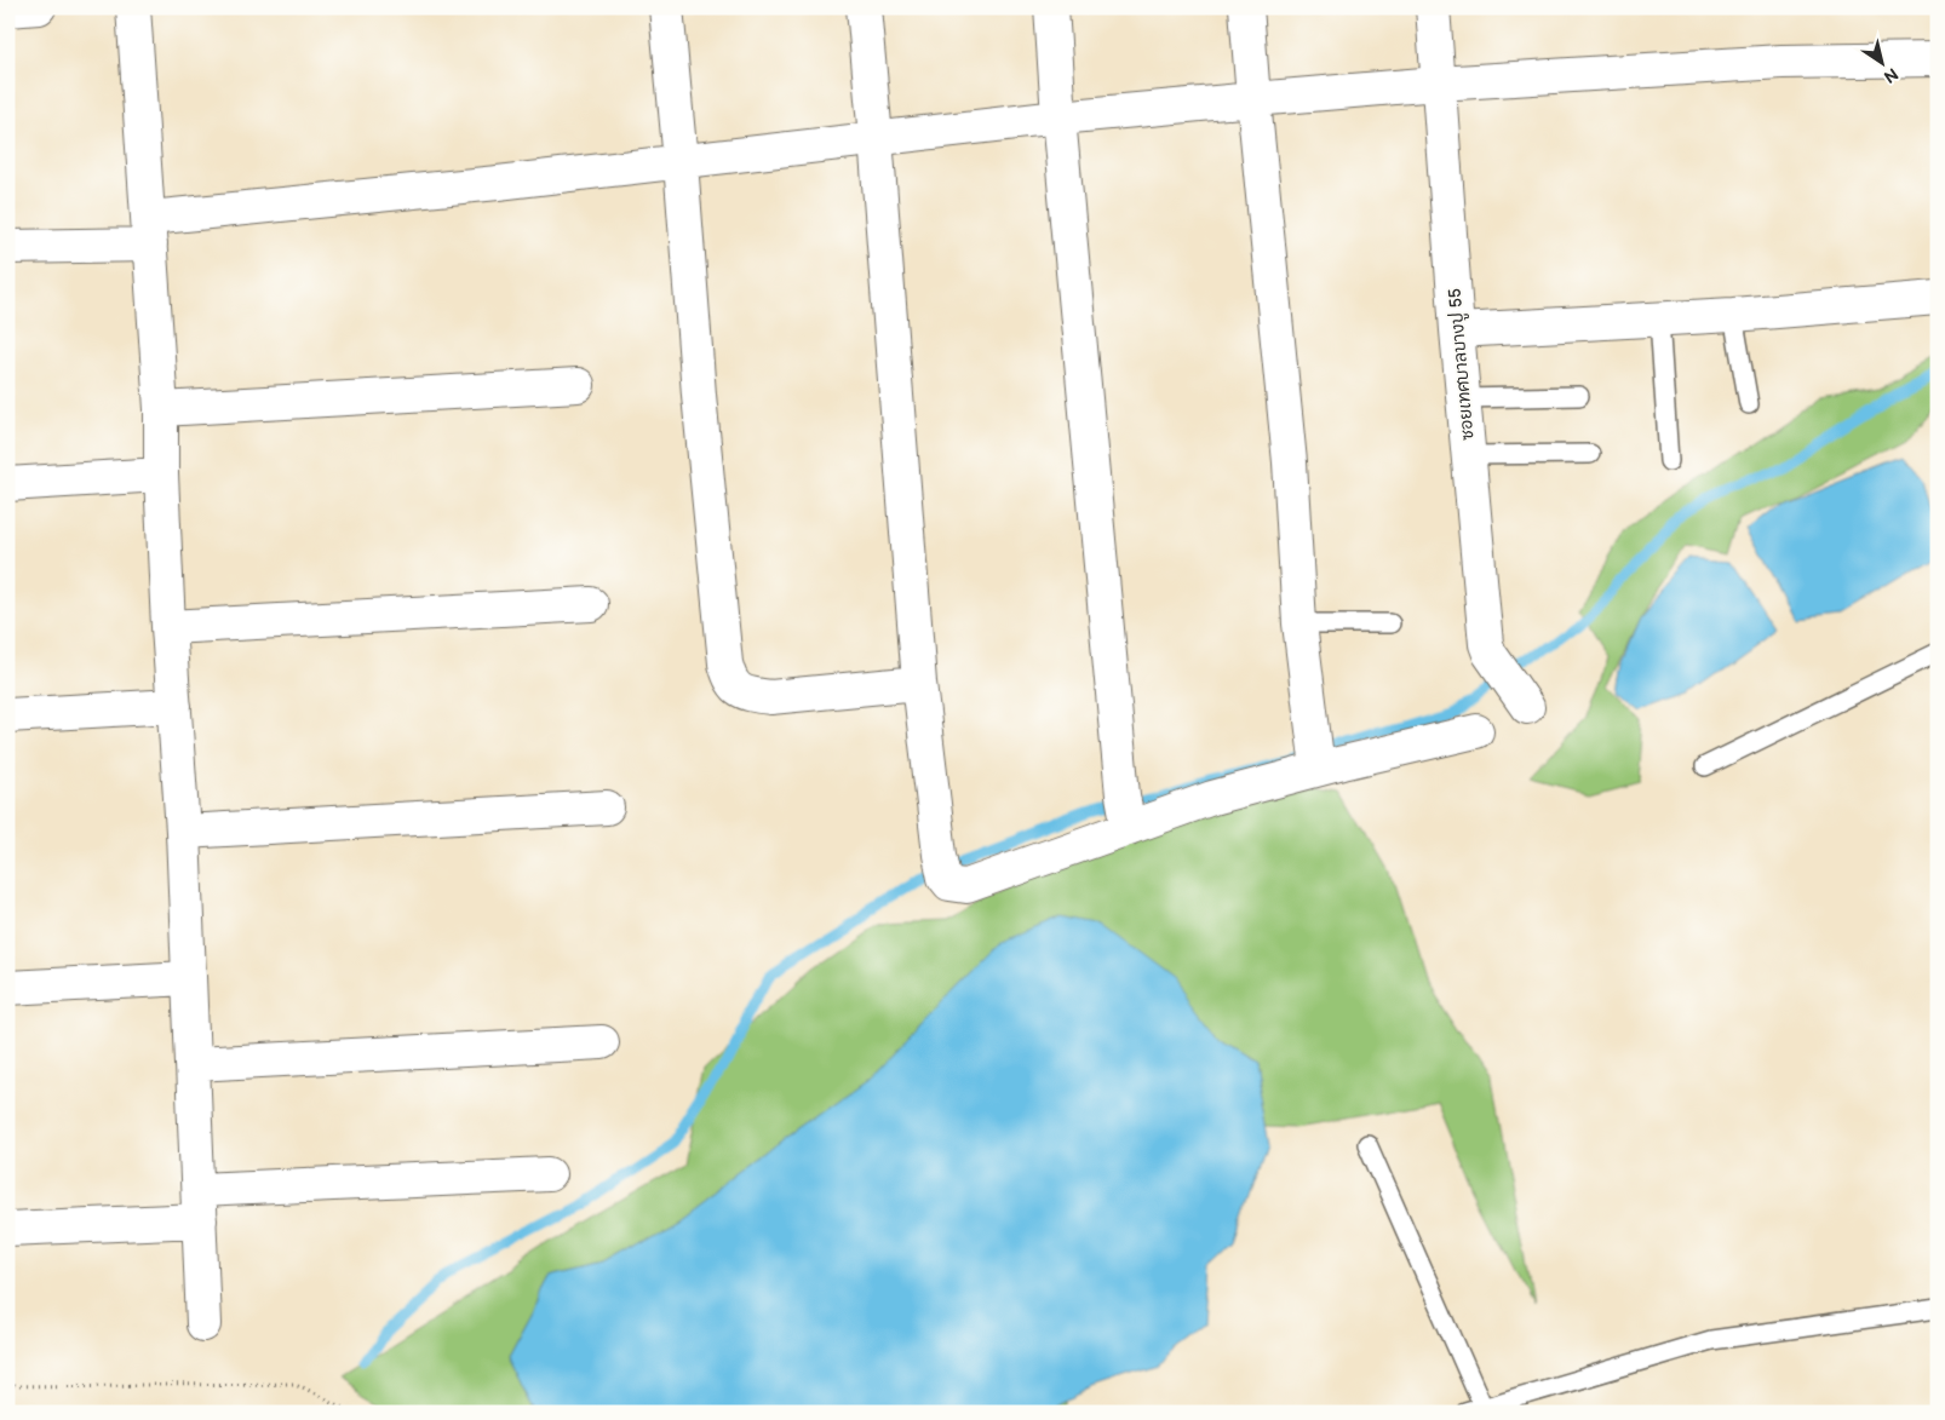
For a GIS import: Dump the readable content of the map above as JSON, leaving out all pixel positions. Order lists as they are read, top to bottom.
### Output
{
  "streets": {
    "street": ["ซอยเทศบาลบางปู 55"]
  },
  "north": "bottom right"
}
